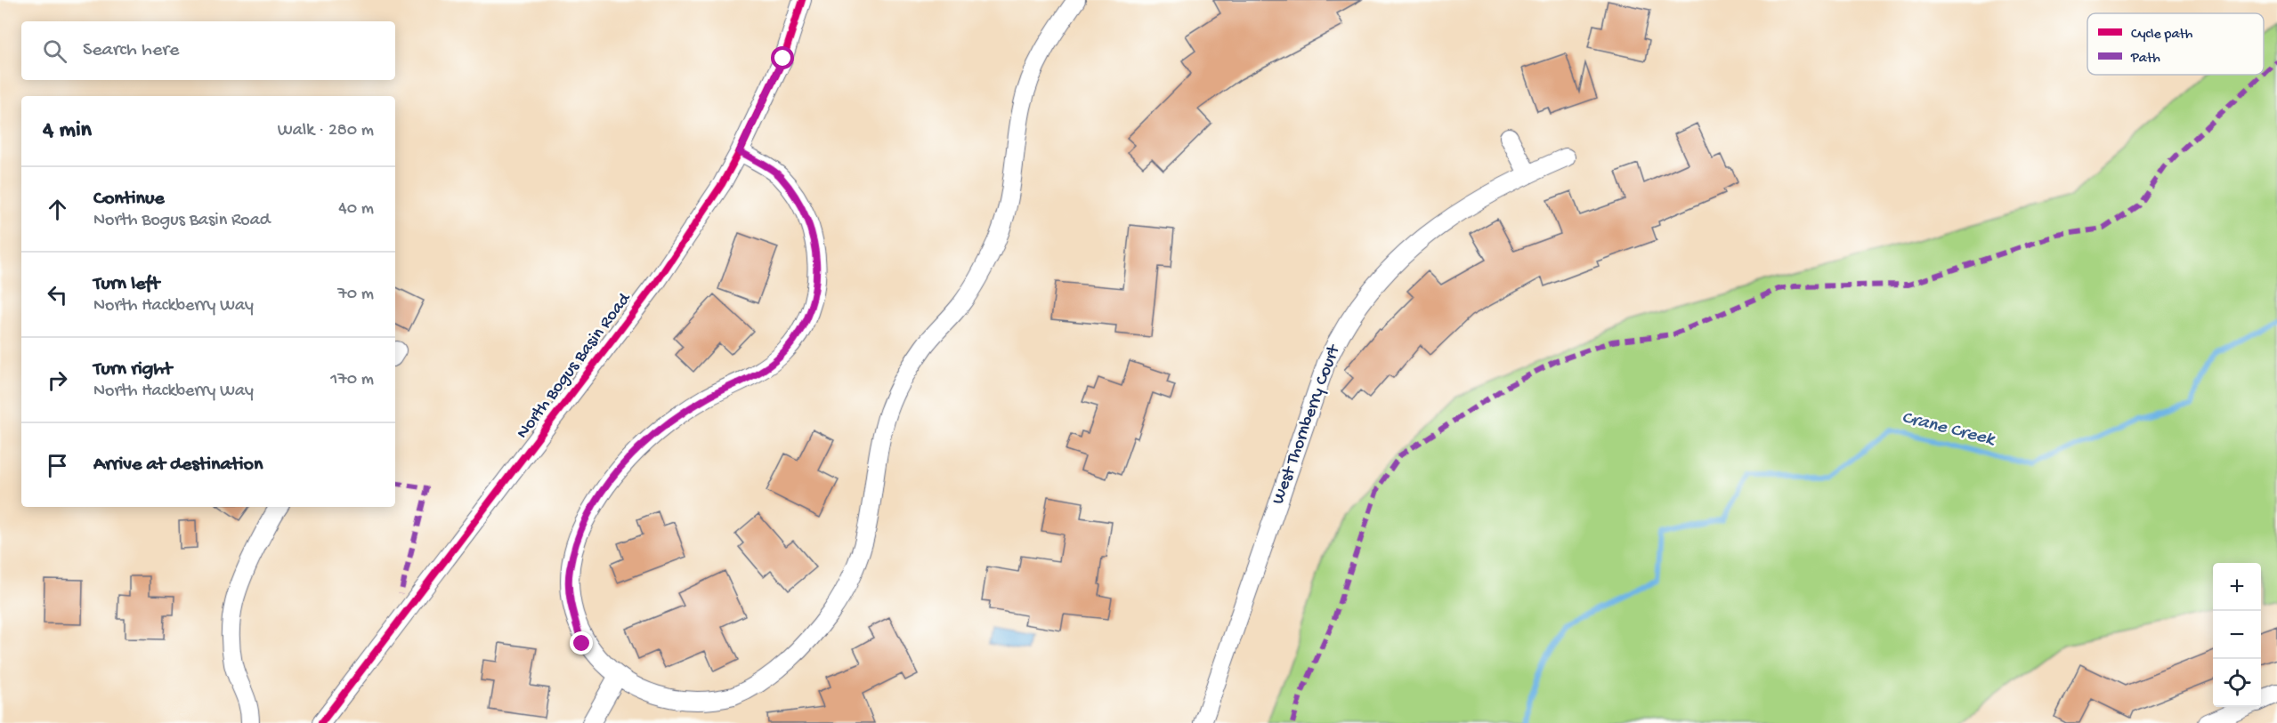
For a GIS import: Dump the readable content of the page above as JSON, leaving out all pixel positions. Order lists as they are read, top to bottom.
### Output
{
  "streets": {
    "street": ["North Bogus Basin Road", "West Thornberry Court"]
  },
  "water": ["Crane Creek"],
  "legend": ["Cycle path", "Path"],
  "page": {
    "search": "Search here",
    "heading": ["4 min", "Walk · 280 m"],
    "list": [
      ["Continue", "North Bogus Basin Road", "40 m"],
      ["Turn left", "North Hackberry Way", "70 m"],
      ["Turn right", "North Hackberry Way", "170 m"],
      "Arrive at destination"
    ],
    "map_buttons": ["+", "−"]
  }
}
